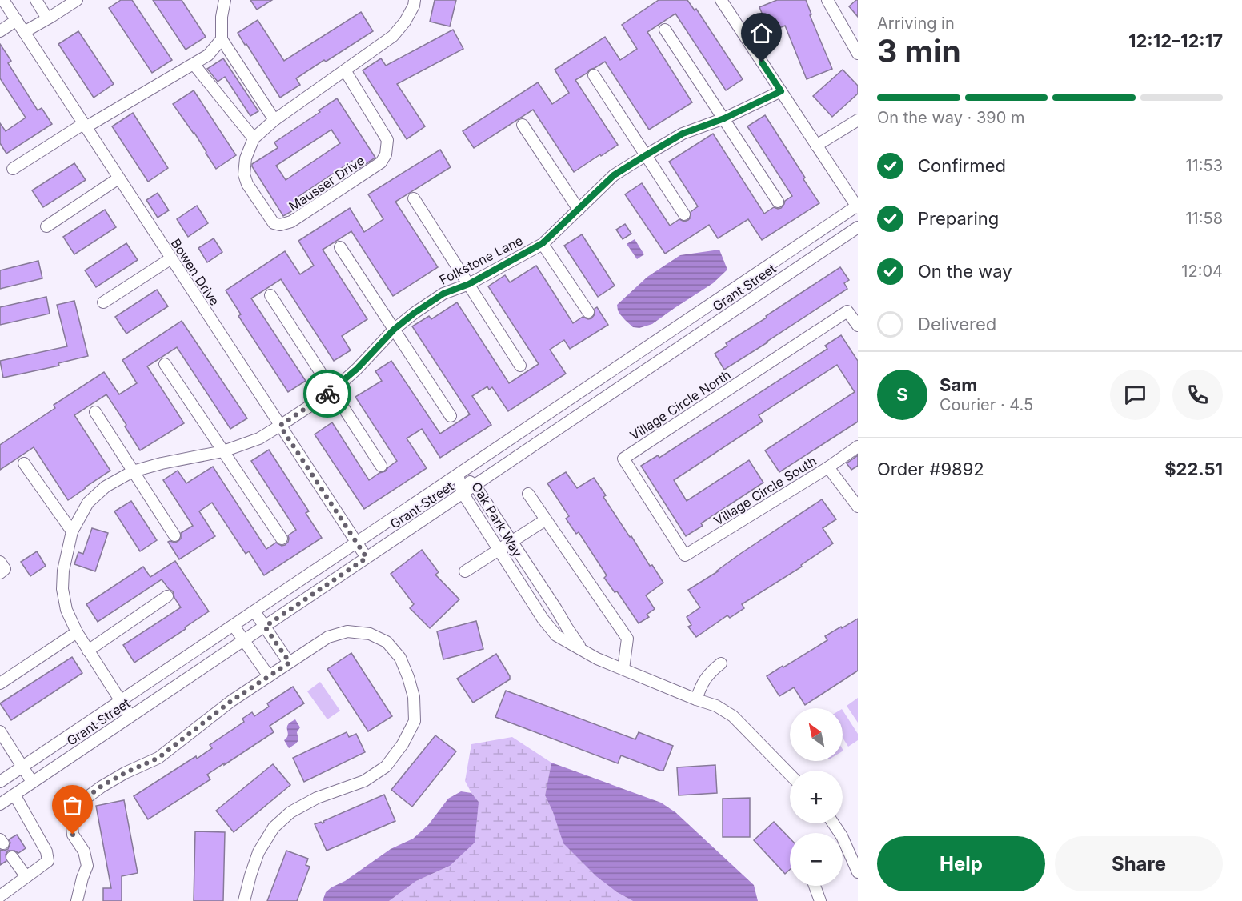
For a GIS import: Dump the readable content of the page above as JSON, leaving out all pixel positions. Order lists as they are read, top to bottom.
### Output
{
  "streets": {
    "street": [
      "Mausser Drive",
      "Folkstone Lane",
      "Bowen Drive",
      "Grant Street",
      "Village Circle North",
      "Village Circle South",
      "Oak Park Way"
    ]
  },
  "crossings": [
    ["Folkstone Lane", "Bowen Drive"],
    ["Folkstone Lane", "Grant Street"],
    ["Bowen Drive", "Grant Street"],
    ["Grant Street", "Oak Park Way"],
    ["Village Circle North", "Village Circle South"]
  ],
  "north": "top left",
  "page": {
    "heading": ["3 min", "Arriving in", "12:12–12:17"],
    "panel": [
      "Sam",
      "Courier · 4.5",
      "Order #9892",
      "$22.51"
    ],
    "bar": "On the way · 390 m",
    "list": [
      ["Confirmed", "11:53"],
      ["Preparing", "11:58"],
      ["On the way", "12:04"],
      "Delivered"
    ],
    "round": "S",
    "map_buttons": ["+", "−"],
    "buttons": ["Help", "Share"]
  }
}
